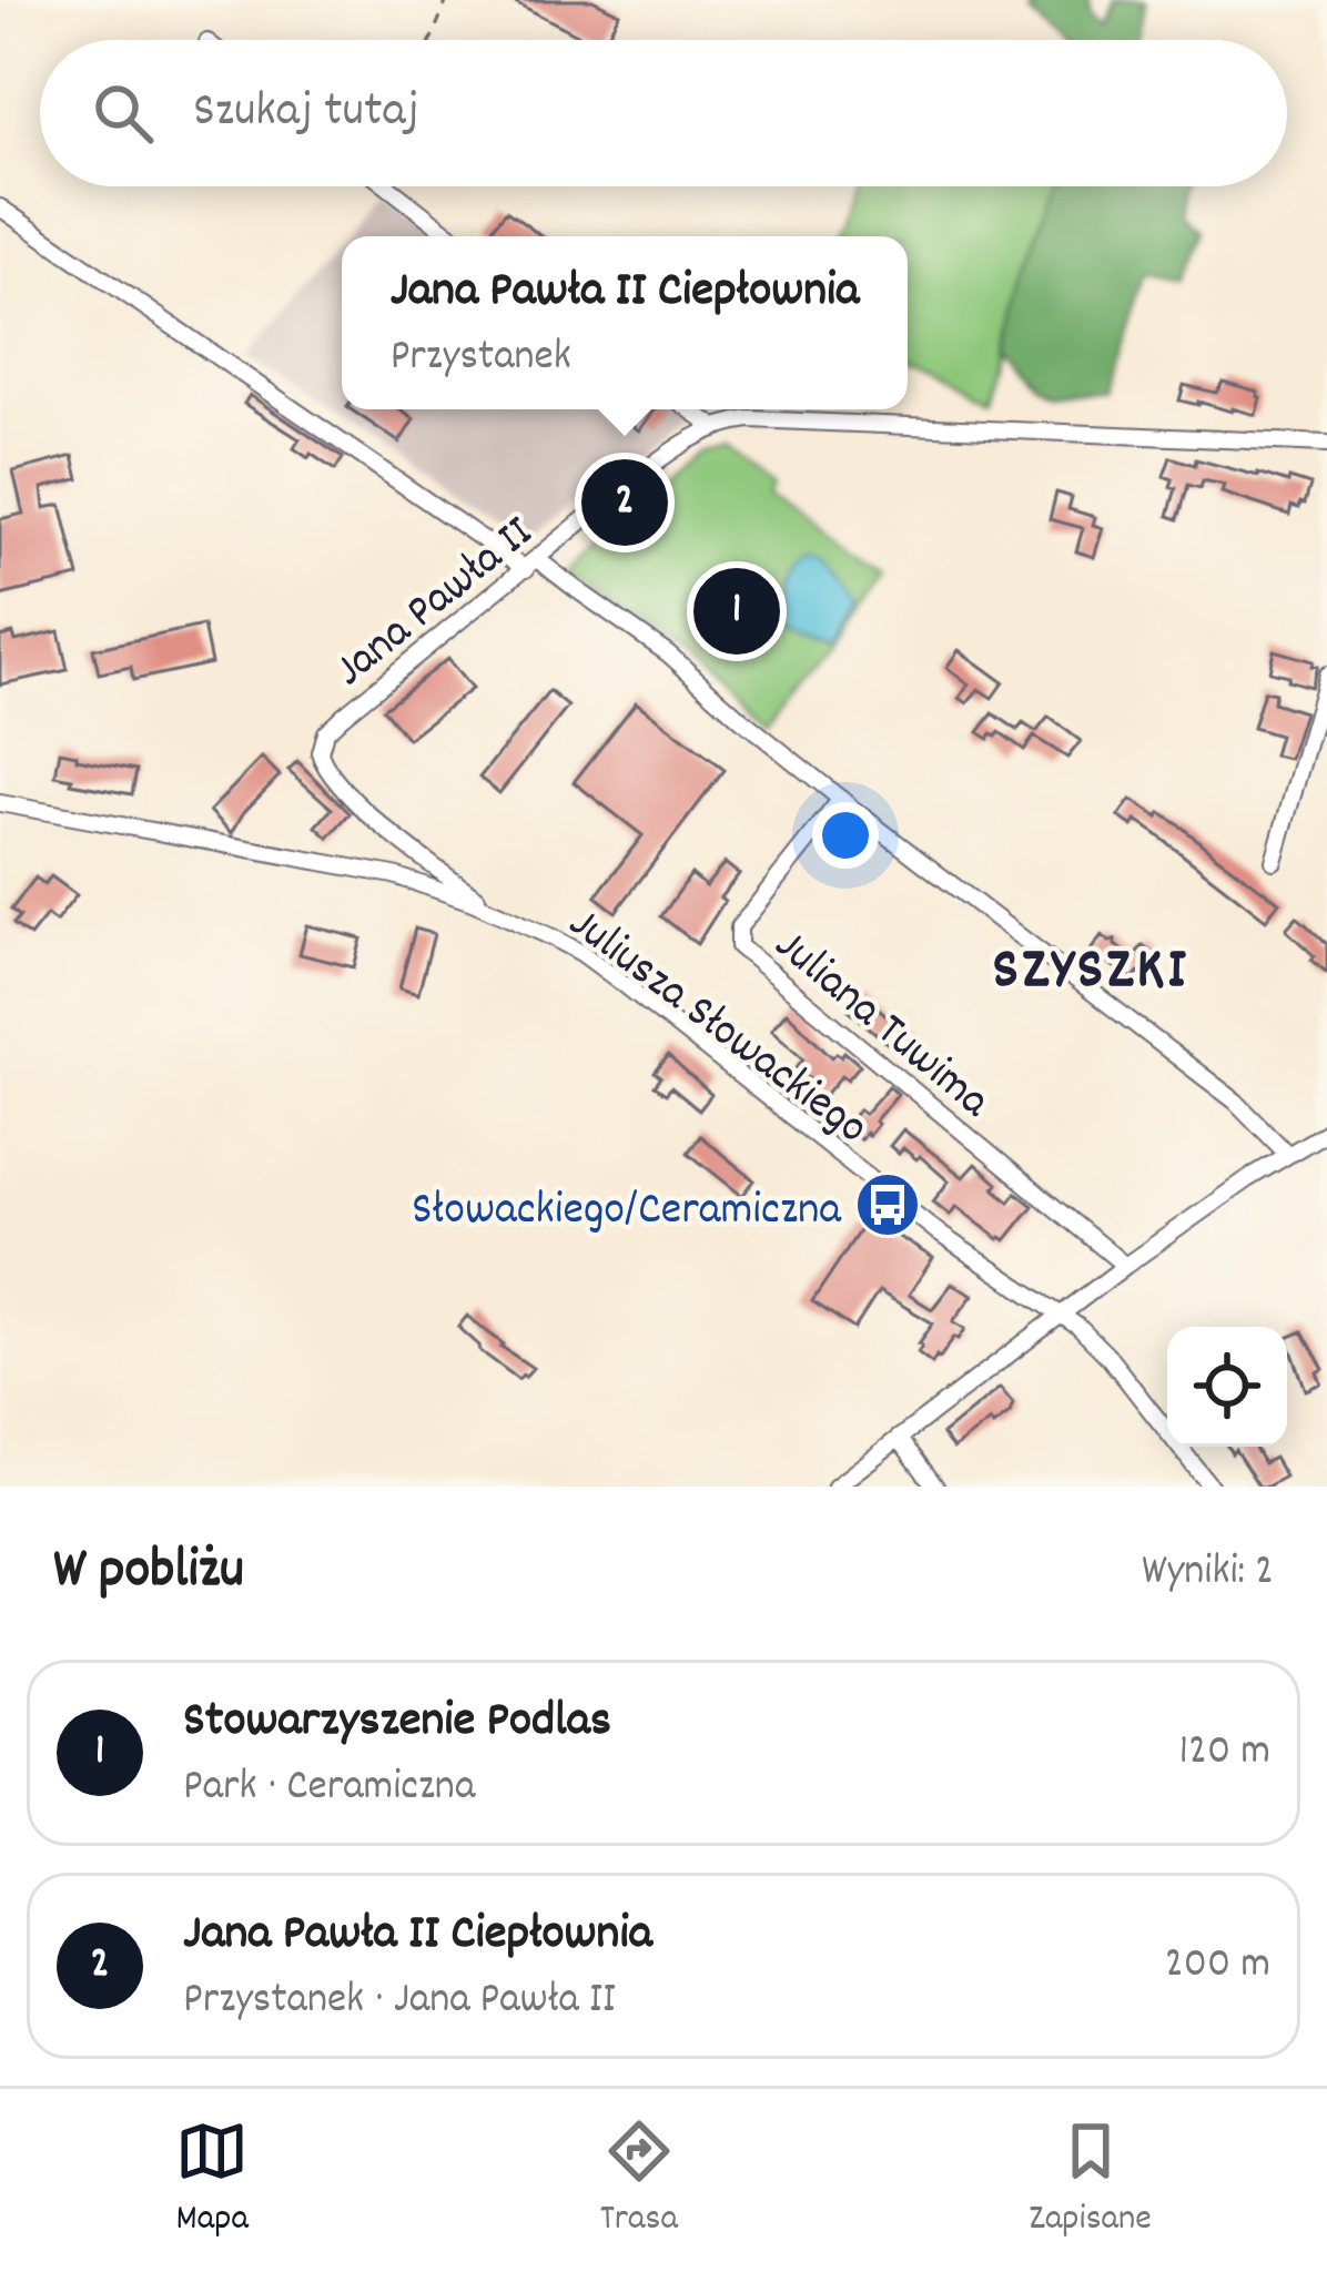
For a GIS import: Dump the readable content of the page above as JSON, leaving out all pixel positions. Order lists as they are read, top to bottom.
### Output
{
  "streets": {
    "street": ["Jana Pawła II", "Juliana Tuwima", "Juliusza Słowackiego"]
  },
  "crossings": [
    ["Jana Pawła II", "Juliusza Słowackiego"]
  ],
  "districts": ["SZYSZKI"],
  "places": {
    "bus stop": ["Słowackiego/Ceramiczna"]
  },
  "page": {
    "search": "Szukaj tutaj",
    "popup": ["Jana Pawła II Ciepłownia", "Przystanek"],
    "pins": ["2", "1"],
    "heading": ["W pobliżu", "Wyniki: 2"],
    "list": [
      {
        "mark": "1",
        "name": "Stowarzyszenie Podlas",
        "note": "Park · Ceramiczna",
        "value": "120 m"
      },
      {
        "mark": "2",
        "name": "Jana Pawła II Ciepłownia",
        "note": "Przystanek · Jana Pawła II",
        "value": "200 m"
      }
    ],
    "nav": ["Mapa", "Trasa", "Zapisane"]
  }
}
